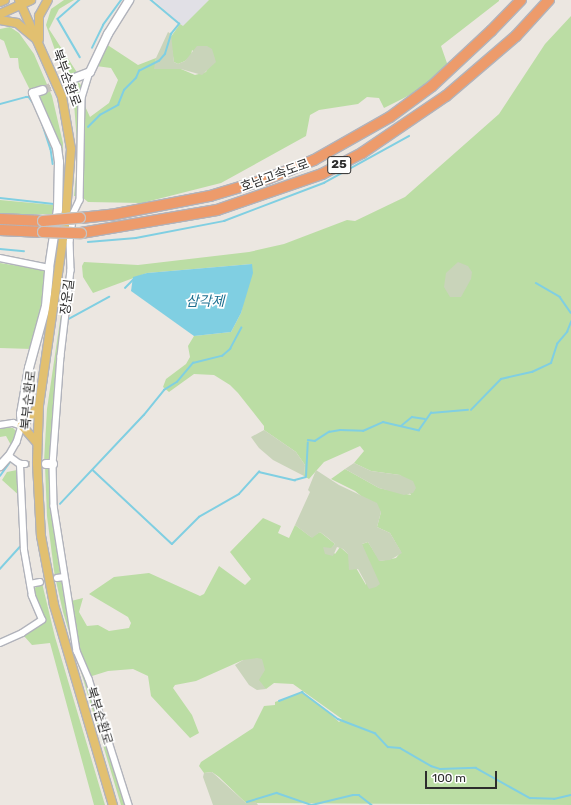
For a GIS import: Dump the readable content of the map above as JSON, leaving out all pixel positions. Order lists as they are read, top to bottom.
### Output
{
  "streets": {
    "highway": ["25", "호남고속도로"],
    "main road": ["북부순환로"],
    "street": ["장운길"]
  },
  "water": ["삼각제"],
  "scale_bar": "100 m"
}
